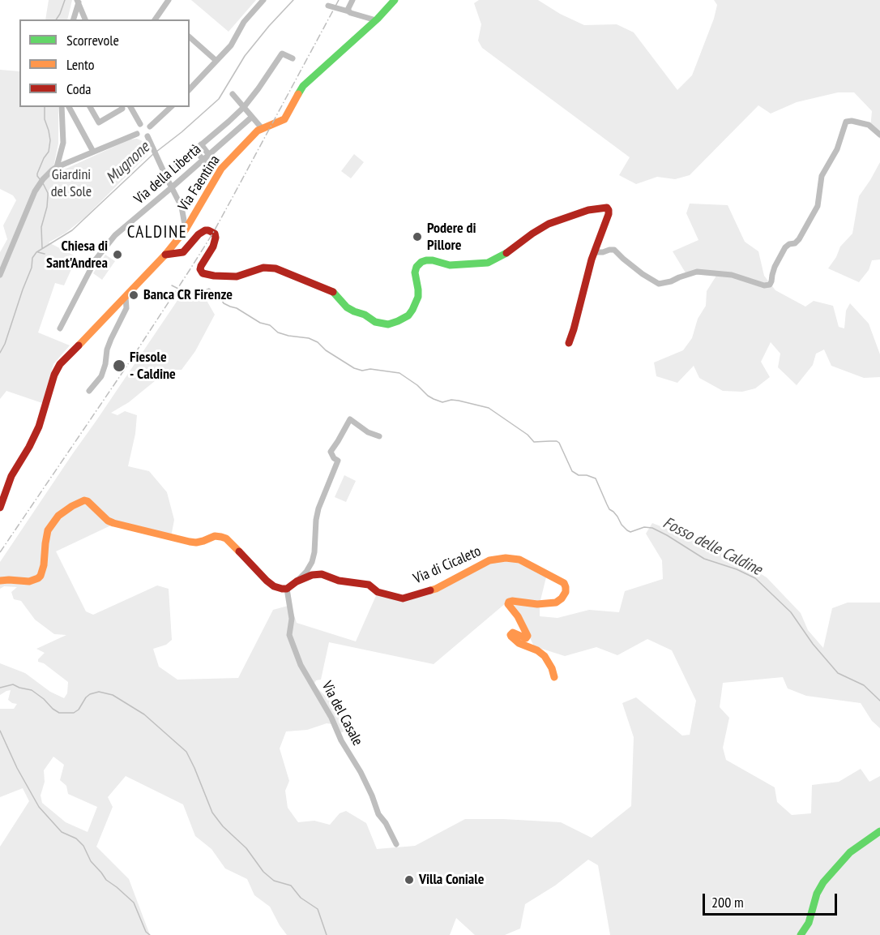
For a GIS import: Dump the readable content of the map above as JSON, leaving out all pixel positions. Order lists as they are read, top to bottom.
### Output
{
  "streets": {
    "street": [
      "Via della Libertà",
      "Via Faentina",
      "Via di Cicaleto",
      "Via del Casale"
    ]
  },
  "crossings": [
    ["Via di Cicaleto", "Via del Casale"]
  ],
  "districts": ["CALDINE"],
  "water": ["Mugnone", "Fosso delle Caldine"],
  "parks": ["Giardini del Sole"],
  "places": [
    "Podere di Pillore",
    "Chiesa di Sant'Andrea",
    "Banca CR Firenze",
    "Fiesole - Caldine",
    "Villa Coniale"
  ],
  "legend": ["Scorrevole", "Lento", "Coda"],
  "scale_bar": "200 m"
}
